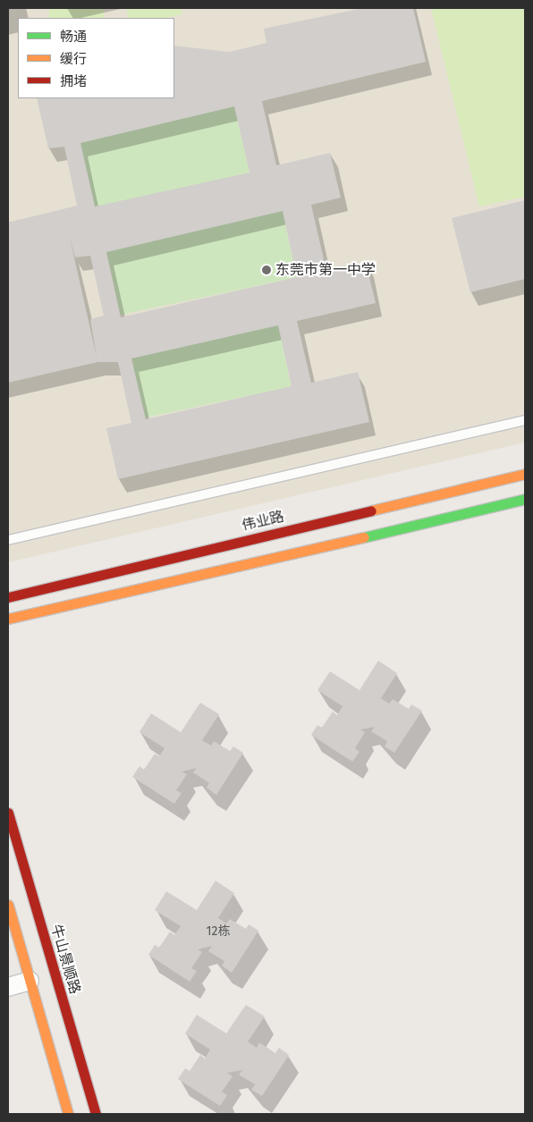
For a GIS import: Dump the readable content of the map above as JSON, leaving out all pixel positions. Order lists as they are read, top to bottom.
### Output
{
  "streets": {
    "street": ["伟业路", "牛山景顺路"]
  },
  "places": ["东莞市第一中学"],
  "house_numbers": ["12栋"],
  "legend": ["畅通", "缓行", "拥堵"]
}
